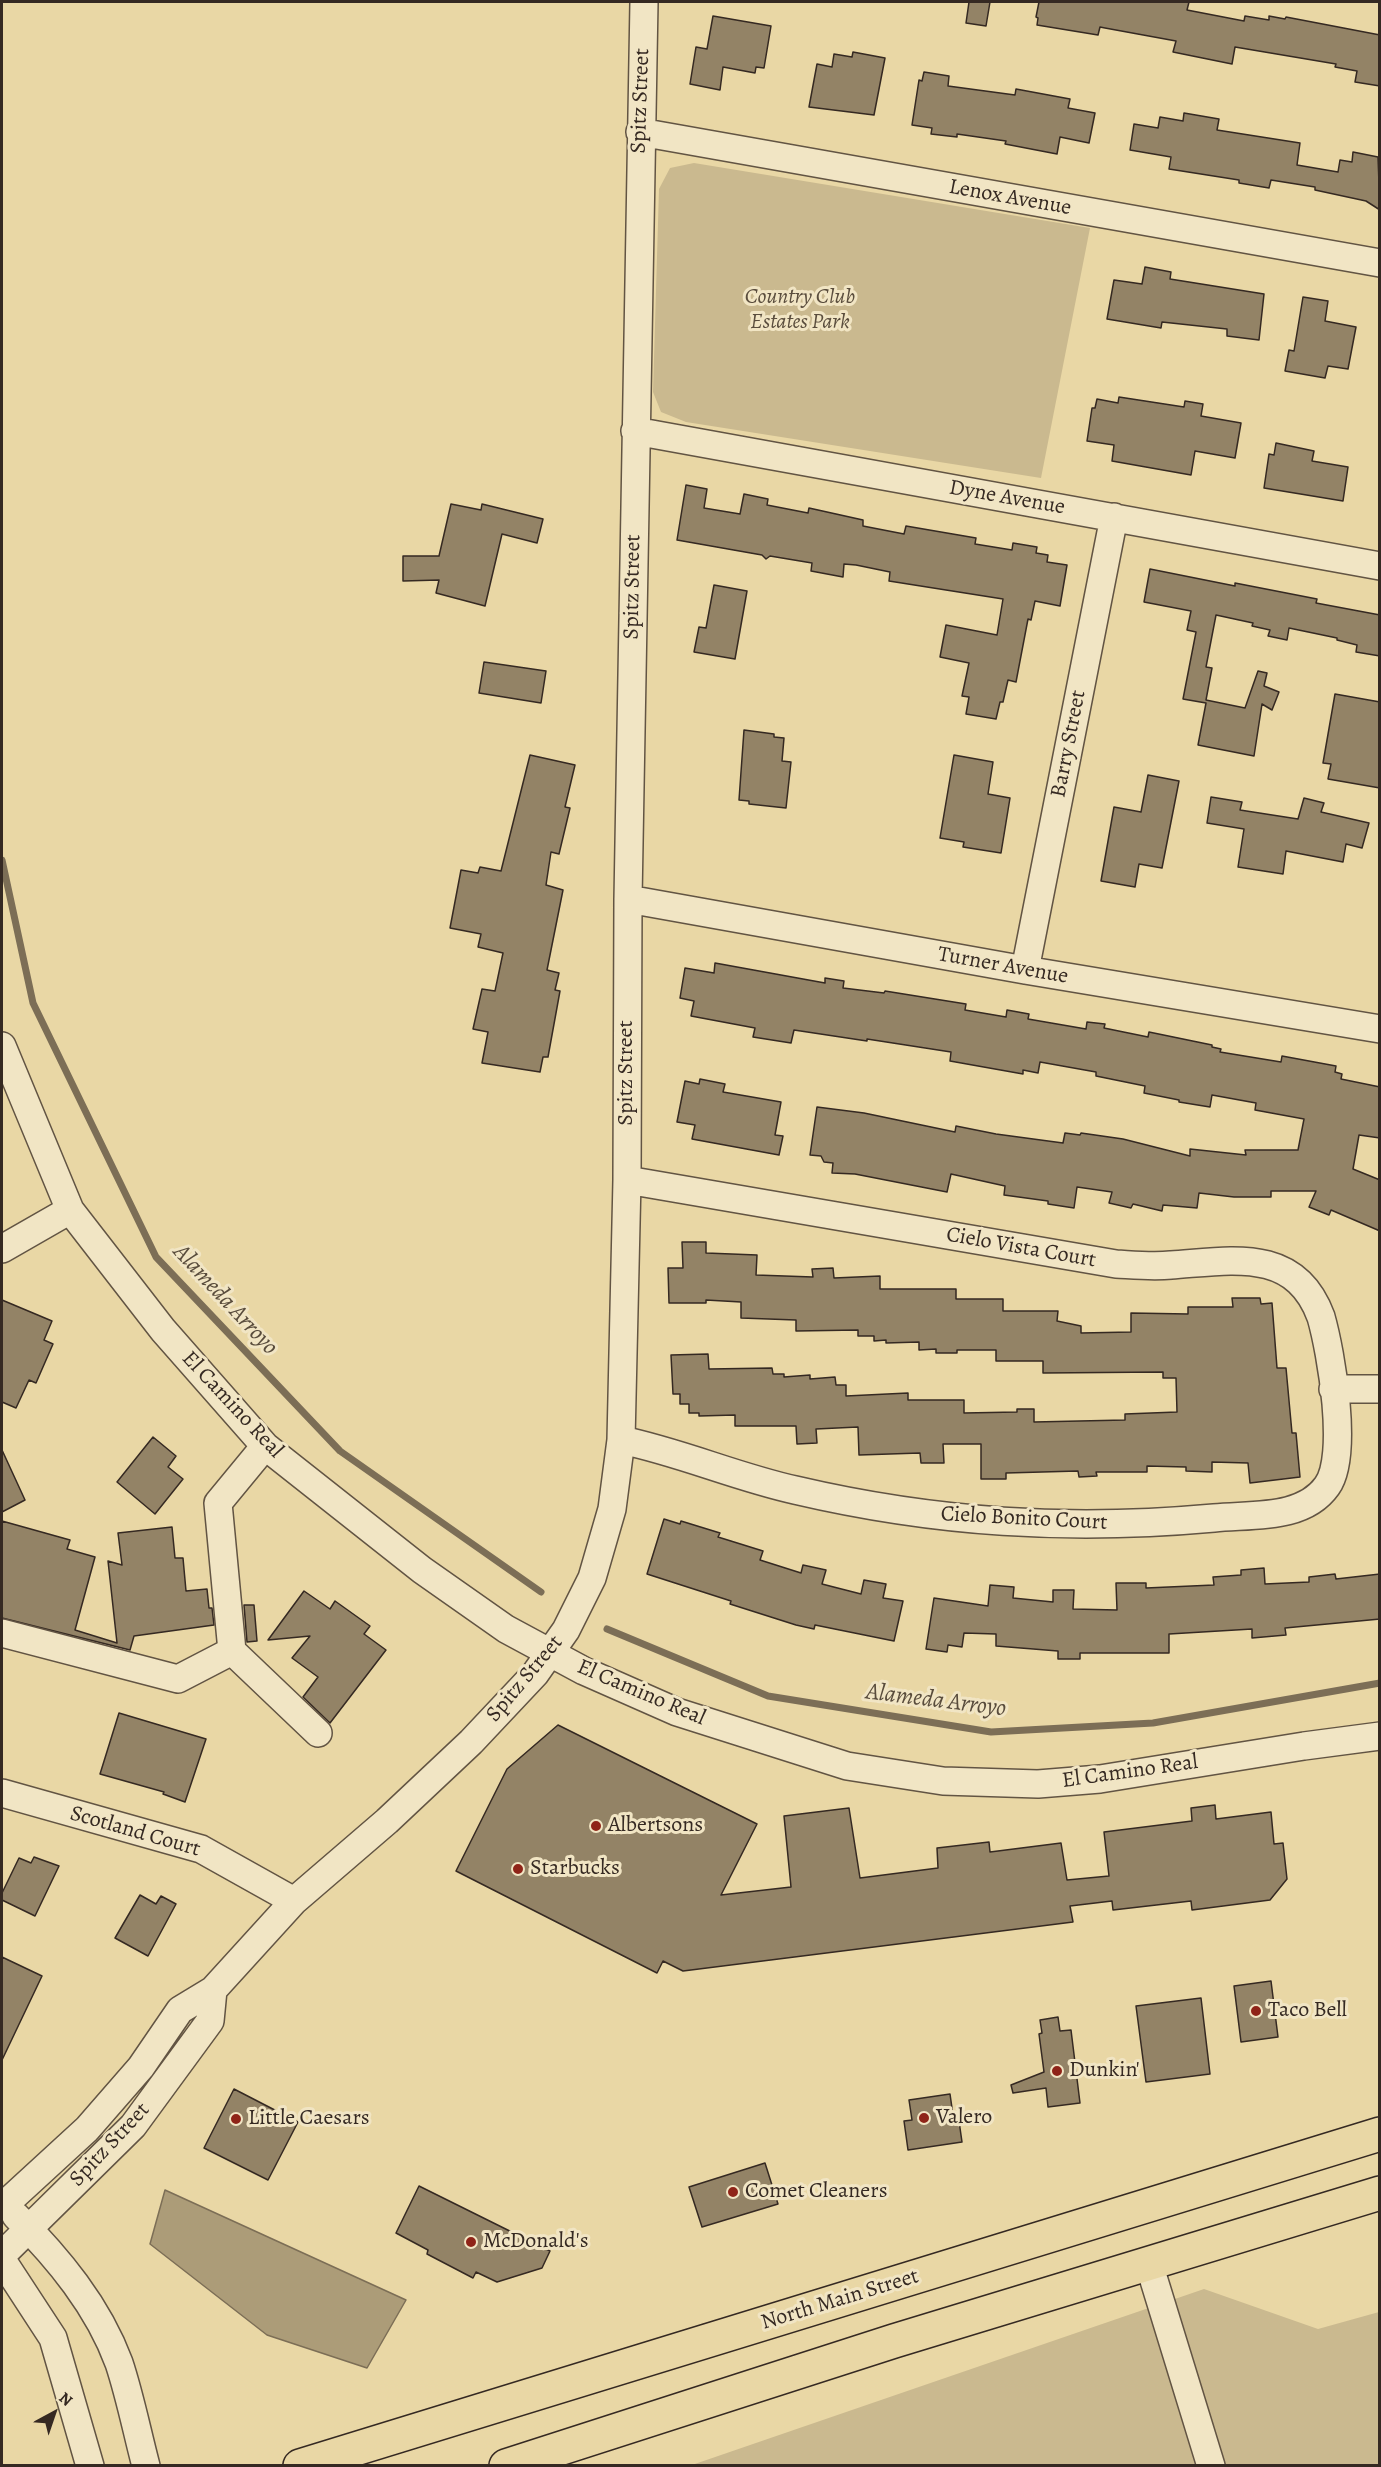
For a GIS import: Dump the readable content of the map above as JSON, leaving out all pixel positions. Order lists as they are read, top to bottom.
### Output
{
  "streets": {
    "main road": ["North Main Street"],
    "street": [
      "Spitz Street",
      "Lenox Avenue",
      "Dyne Avenue",
      "Barry Street",
      "Turner Avenue",
      "Cielo Vista Court",
      "El Camino Real",
      "Cielo Bonito Court",
      "Scotland Court"
    ]
  },
  "crossings": [
    ["Spitz Street", "Lenox Avenue"],
    ["Spitz Street", "Dyne Avenue"],
    ["Spitz Street", "Turner Avenue"],
    ["Spitz Street", "Cielo Vista Court"],
    ["Spitz Street", "El Camino Real"],
    ["Spitz Street", "Cielo Bonito Court"],
    ["Spitz Street", "Scotland Court"],
    ["Dyne Avenue", "Barry Street"],
    ["Barry Street", "Turner Avenue"],
    ["Cielo Vista Court", "Cielo Bonito Court"]
  ],
  "water": ["Alameda Arroyo"],
  "parks": ["Country Club Estates Park"],
  "places": [
    "Albertsons",
    "Starbucks",
    "Taco Bell",
    "Dunkin'",
    "Valero",
    "Little Caesars",
    "Comet Cleaners",
    "McDonald's"
  ],
  "north": "top right"
}
